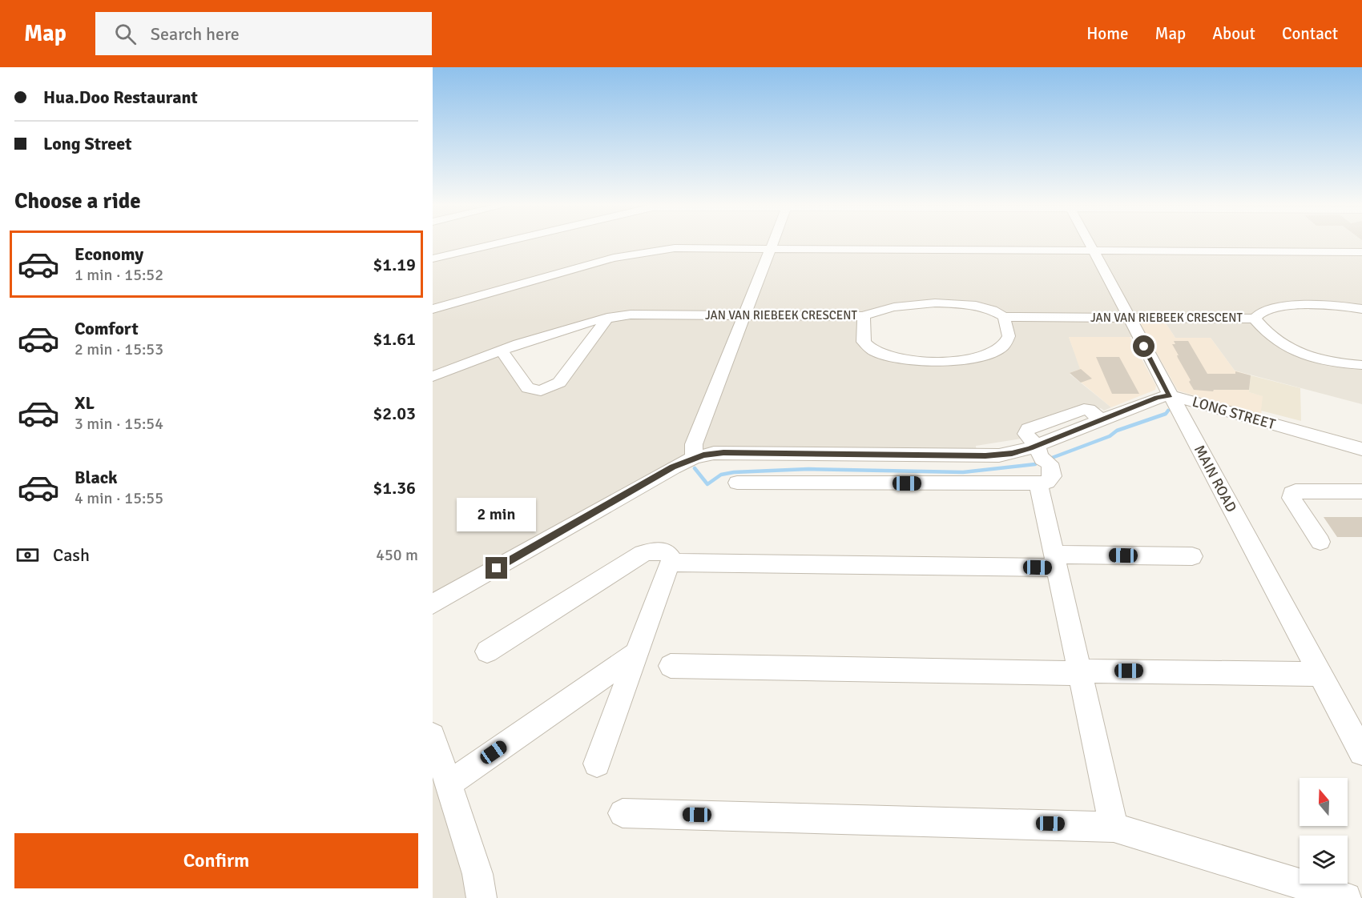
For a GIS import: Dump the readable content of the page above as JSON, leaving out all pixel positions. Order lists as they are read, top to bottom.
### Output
{
  "streets": {
    "street": ["JAN VAN RIEBEEK CRESCENT", "LONG STREET", "MAIN ROAD"]
  },
  "crossings": [
    ["JAN VAN RIEBEEK CRESCENT", "MAIN ROAD"],
    ["LONG STREET", "MAIN ROAD"]
  ],
  "north": "top",
  "page": {
    "header": "Map",
    "search": "Search here",
    "nav": [
      "Home",
      "Map",
      "About",
      "Contact"
    ],
    "banner": ["Hua.Doo Restaurant", "Long Street"],
    "heading": "Choose a ride",
    "list": [
      {
        "name": "Economy",
        "note": "1 min · 15:52",
        "value": "$1.19"
      },
      {
        "name": "Comfort",
        "note": "2 min · 15:53",
        "value": "$1.61"
      },
      {
        "name": "XL",
        "note": "3 min · 15:54",
        "value": "$2.03"
      },
      {
        "name": "Black",
        "note": "4 min · 15:55",
        "value": "$1.36"
      }
    ],
    "bubble": "2 min",
    "pay": ["Cash", "450 m"],
    "buttons": "Confirm"
  }
}
